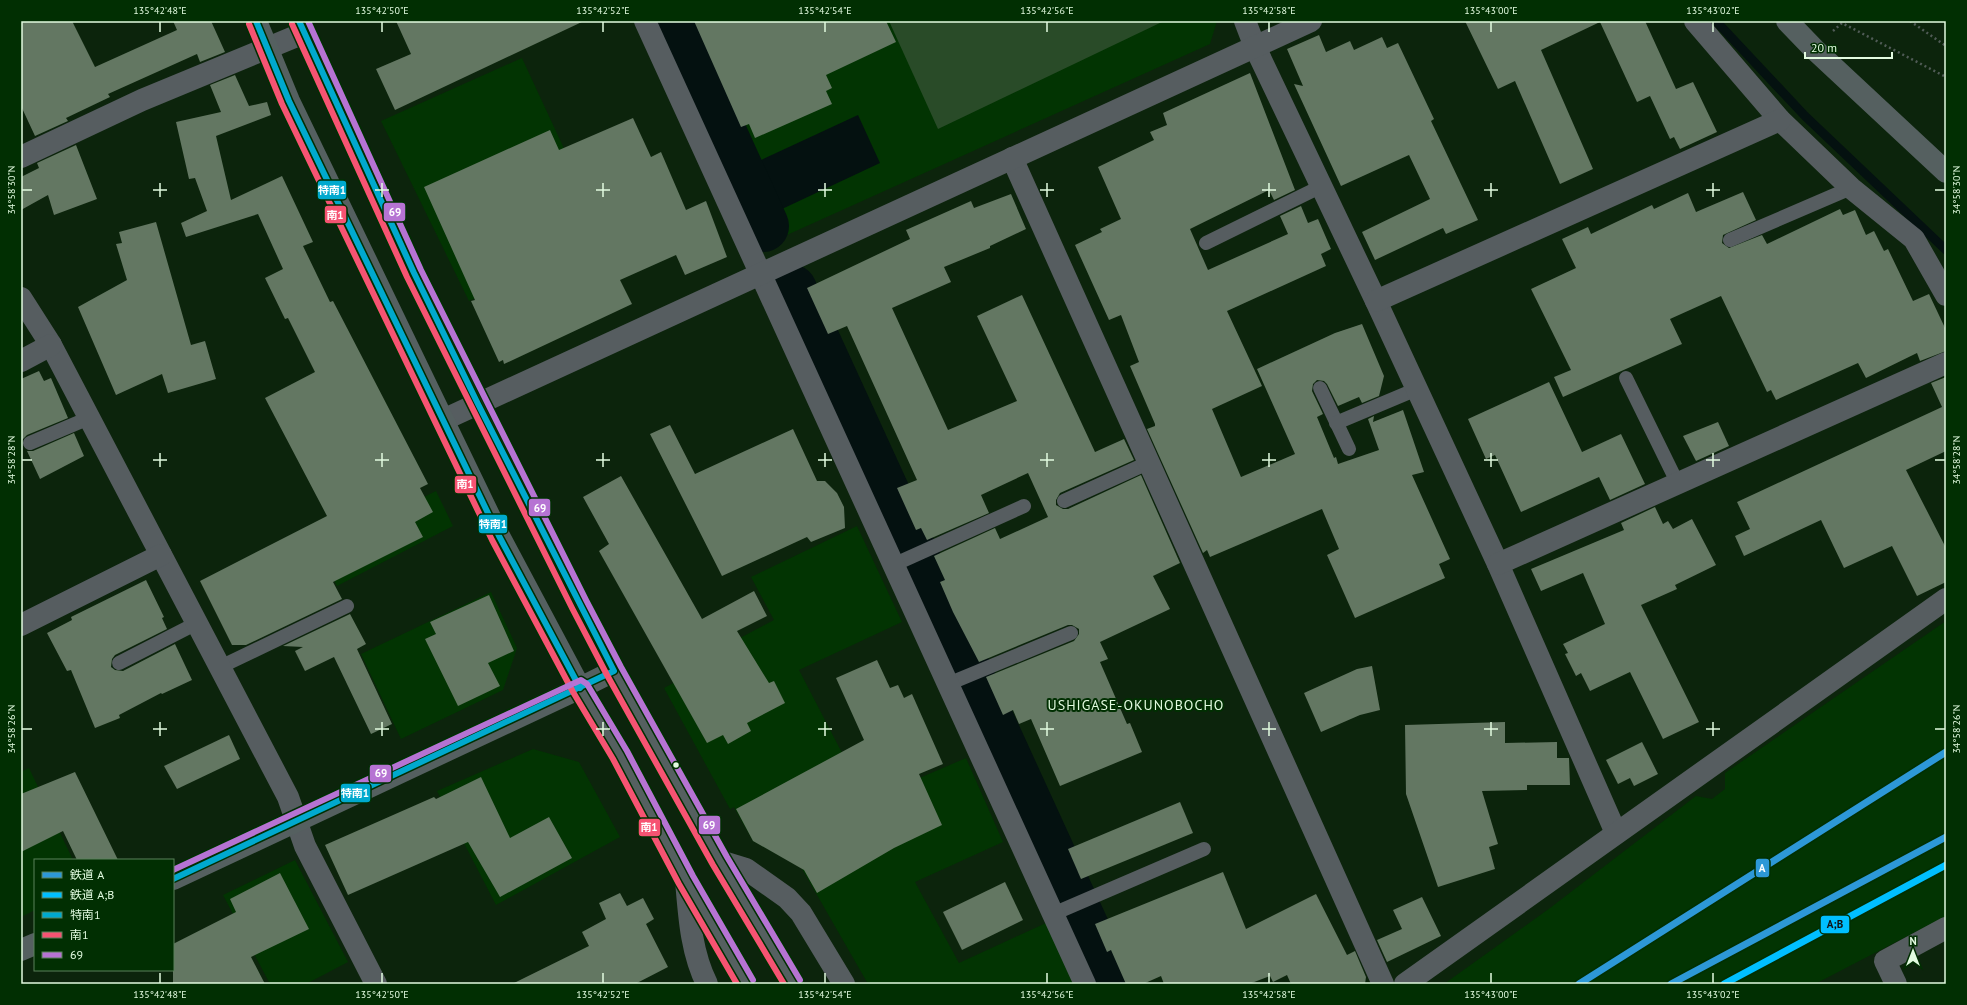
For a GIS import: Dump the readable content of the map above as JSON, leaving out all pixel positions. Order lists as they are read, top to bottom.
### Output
{
  "districts": ["USHIGASE-OKUNOBOCHO"],
  "lines": [
    "transit line 特南1",
    "transit line 69",
    "transit line 南1",
    "rail line A",
    "rail line A;B"
  ],
  "legend": [
    "鉄道 A",
    "鉄道 A;B",
    "特南1",
    "南1",
    "69"
  ],
  "scale_bar": "20 m",
  "north": "top",
  "coordinates": [
    "135°42'48\"E",
    "135°42'50\"E",
    "135°42'52\"E",
    "135°42'54\"E",
    "135°42'56\"E",
    "135°42'58\"E",
    "135°43'00\"E",
    "135°43'02\"E",
    "34°58'30\"N",
    "34°58'28\"N",
    "34°58'26\"N"
  ]
}
